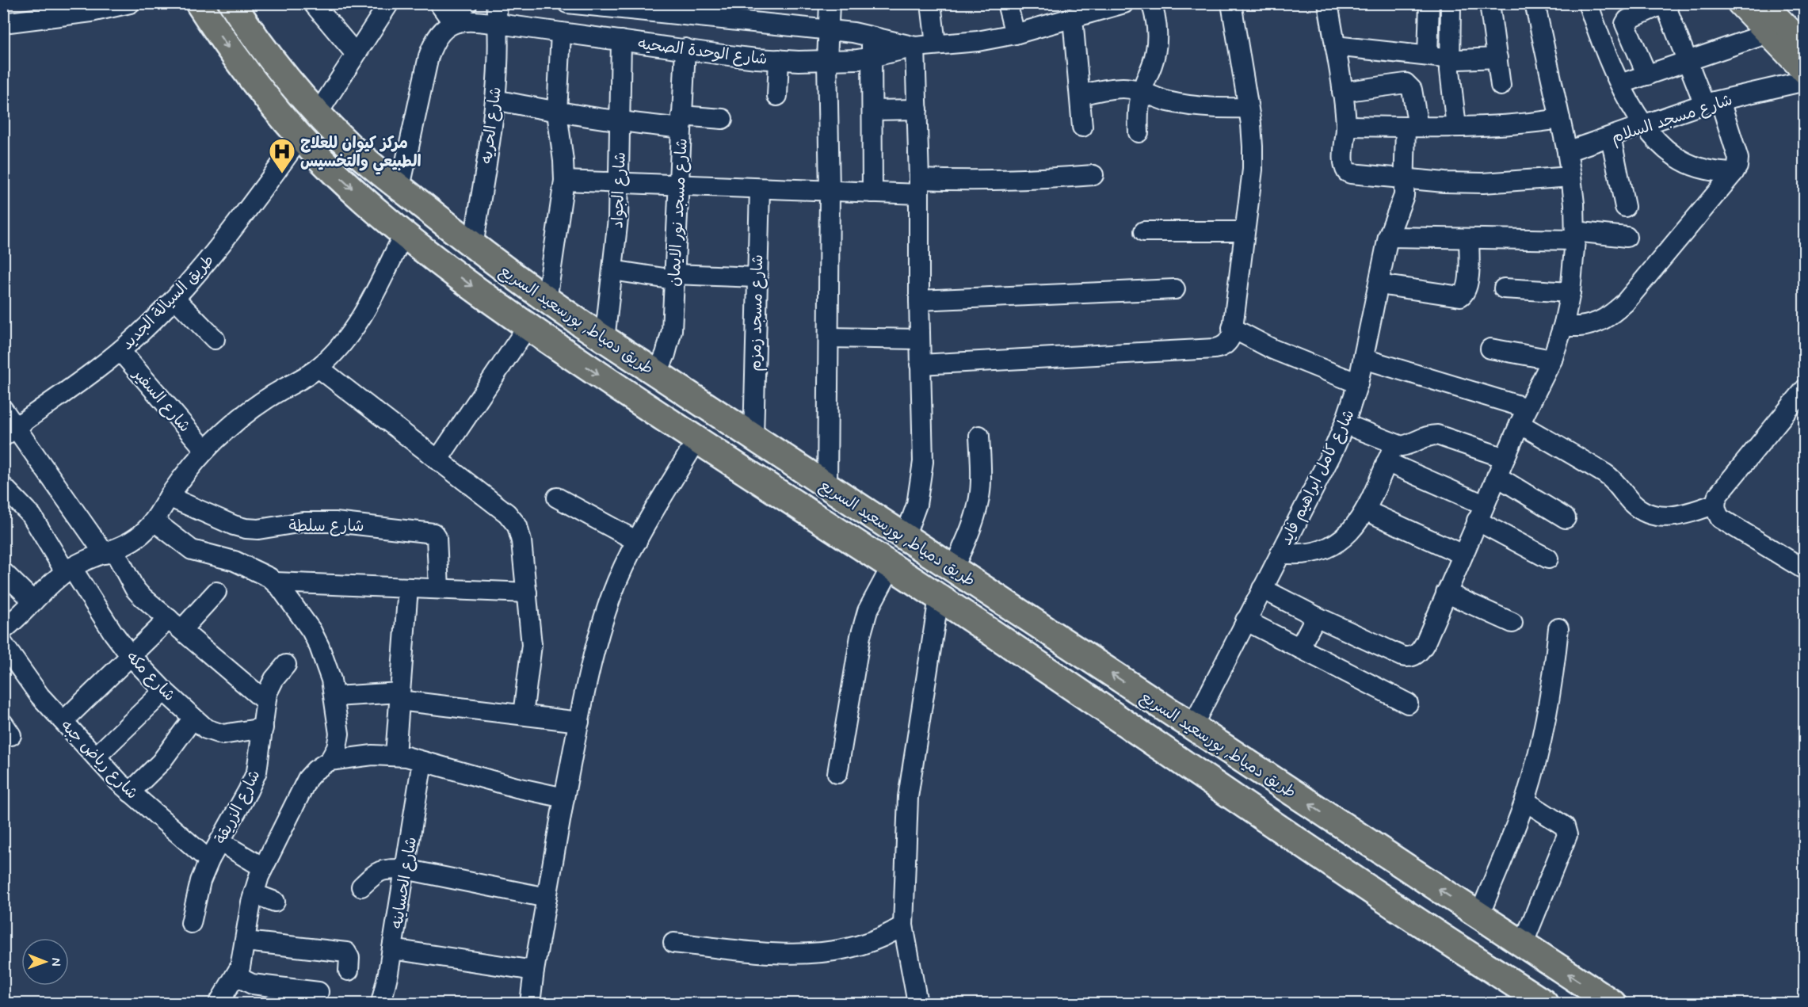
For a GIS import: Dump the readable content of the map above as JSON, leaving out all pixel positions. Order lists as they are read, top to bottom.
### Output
{
  "streets": {
    "highway": ["طريق دمياط, بورسعيد السريع"],
    "street": [
      "شارع الوحدة الصحيه",
      "شارع مسجد السلام",
      "شارع الحريه",
      "شارع الجواد",
      "شارع مسجد نور الايمان",
      "طريق السيالة الجديد",
      "شارع مسجد زمزم",
      "شارع السفير",
      "شارع كامل ابراهيم فايد",
      "شارع سلطة",
      "شارع مكه",
      "شارع رياض جبه",
      "شارع الزريقة",
      "شارع الحساينه"
    ]
  },
  "crossings": [
    ["شارع الوحدة الصحيه", "شارع الحريه"],
    ["شارع الوحدة الصحيه", "شارع الجواد"],
    ["شارع الوحدة الصحيه", "شارع مسجد نور الايمان"],
    ["شارع الحريه", "طريق دمياط, بورسعيد السريع"],
    ["شارع الجواد", "طريق دمياط, بورسعيد السريع"],
    ["شارع مسجد نور الايمان", "طريق دمياط, بورسعيد السريع"],
    ["طريق السيالة الجديد", "طريق دمياط, بورسعيد السريع"],
    ["طريق السيالة الجديد", "شارع السفير"],
    ["شارع مسجد زمزم", "طريق دمياط, بورسعيد السريع"],
    ["طريق دمياط, بورسعيد السريع", "شارع كامل ابراهيم فايد"],
    ["شارع مكه", "شارع الزريقة"],
    ["شارع رياض جبه", "شارع الزريقة"]
  ],
  "places": {
    "hospital": ["مركز كيوان للعلاج الطبيعي والتخسيس"]
  },
  "north": "right"
}
